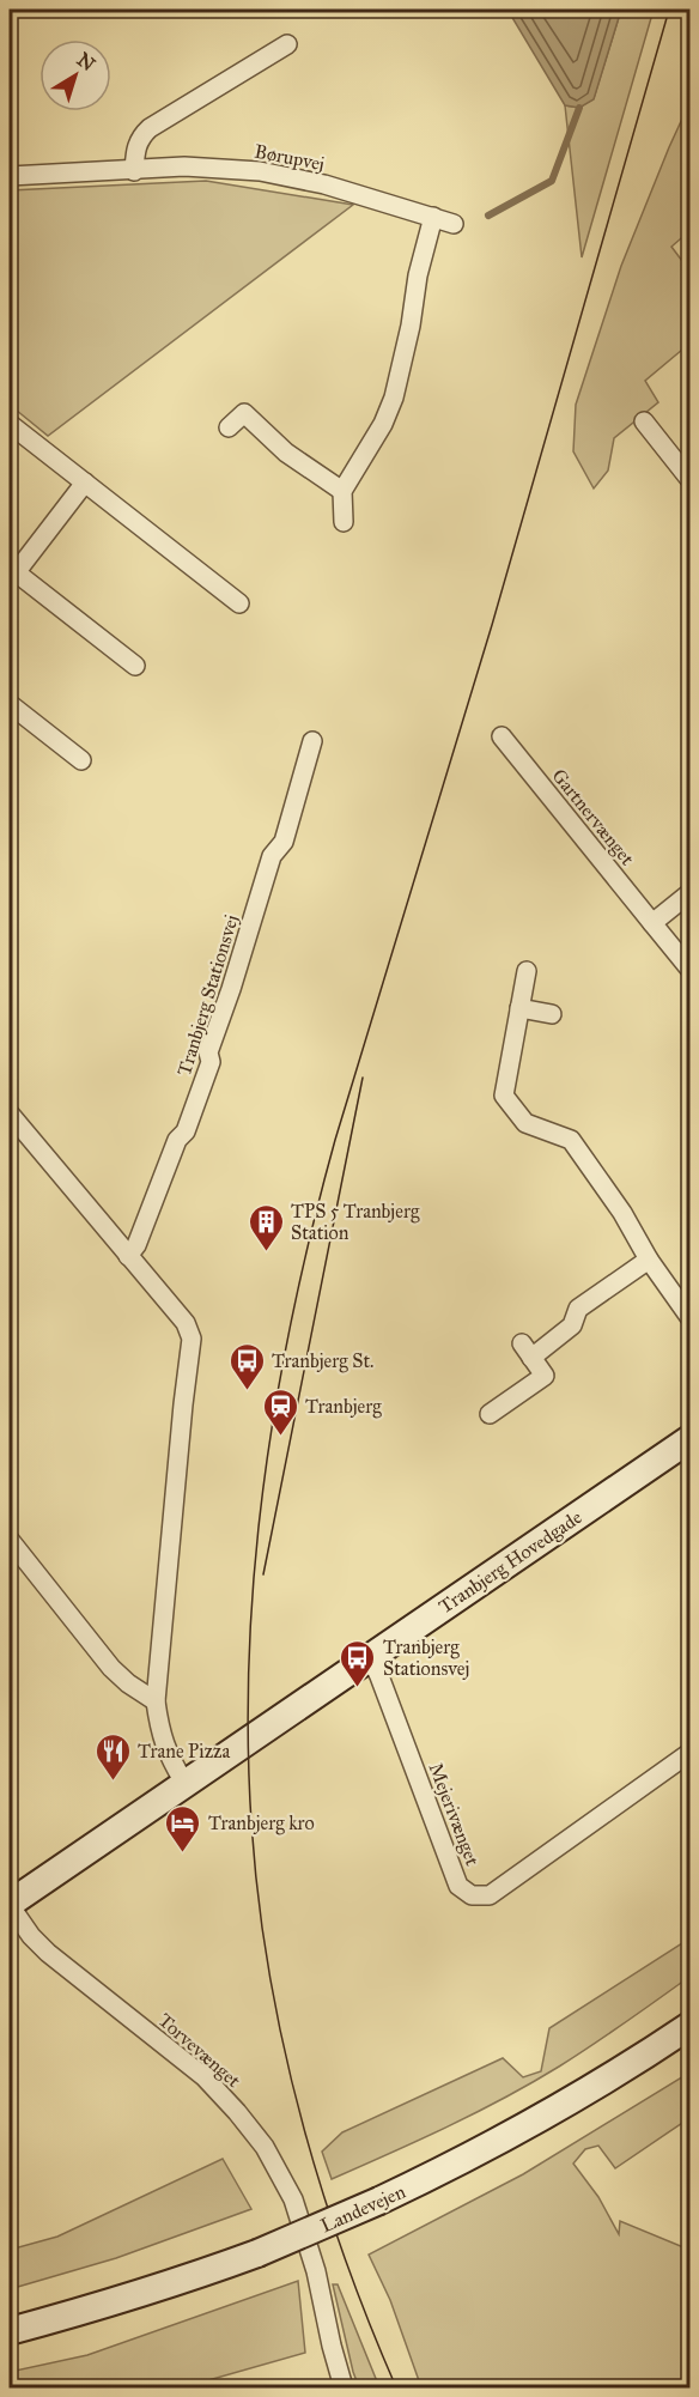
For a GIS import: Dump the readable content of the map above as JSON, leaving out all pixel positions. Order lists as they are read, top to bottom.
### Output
{
  "streets": {
    "street": [
      "Børupvej",
      "Gartnervænget",
      "Tranbjerg Stationsvej",
      "Tranbjerg Hovedgade",
      "Mejerivænget",
      "Torvevænget",
      "Landevejen"
    ]
  },
  "crossings": [
    ["Tranbjerg Hovedgade", "Mejerivænget"],
    ["Tranbjerg Hovedgade", "Torvevænget"]
  ],
  "places": {
    "building": ["TPS 5 Tranbjerg Station"],
    "bus stop": ["Tranbjerg St.", "Tranbjerg Stationsvej"],
    "station": ["Tranbjerg"],
    "restaurant": ["Trane Pizza"],
    "hotel": ["Tranbjerg kro"]
  },
  "north": "top right"
}
